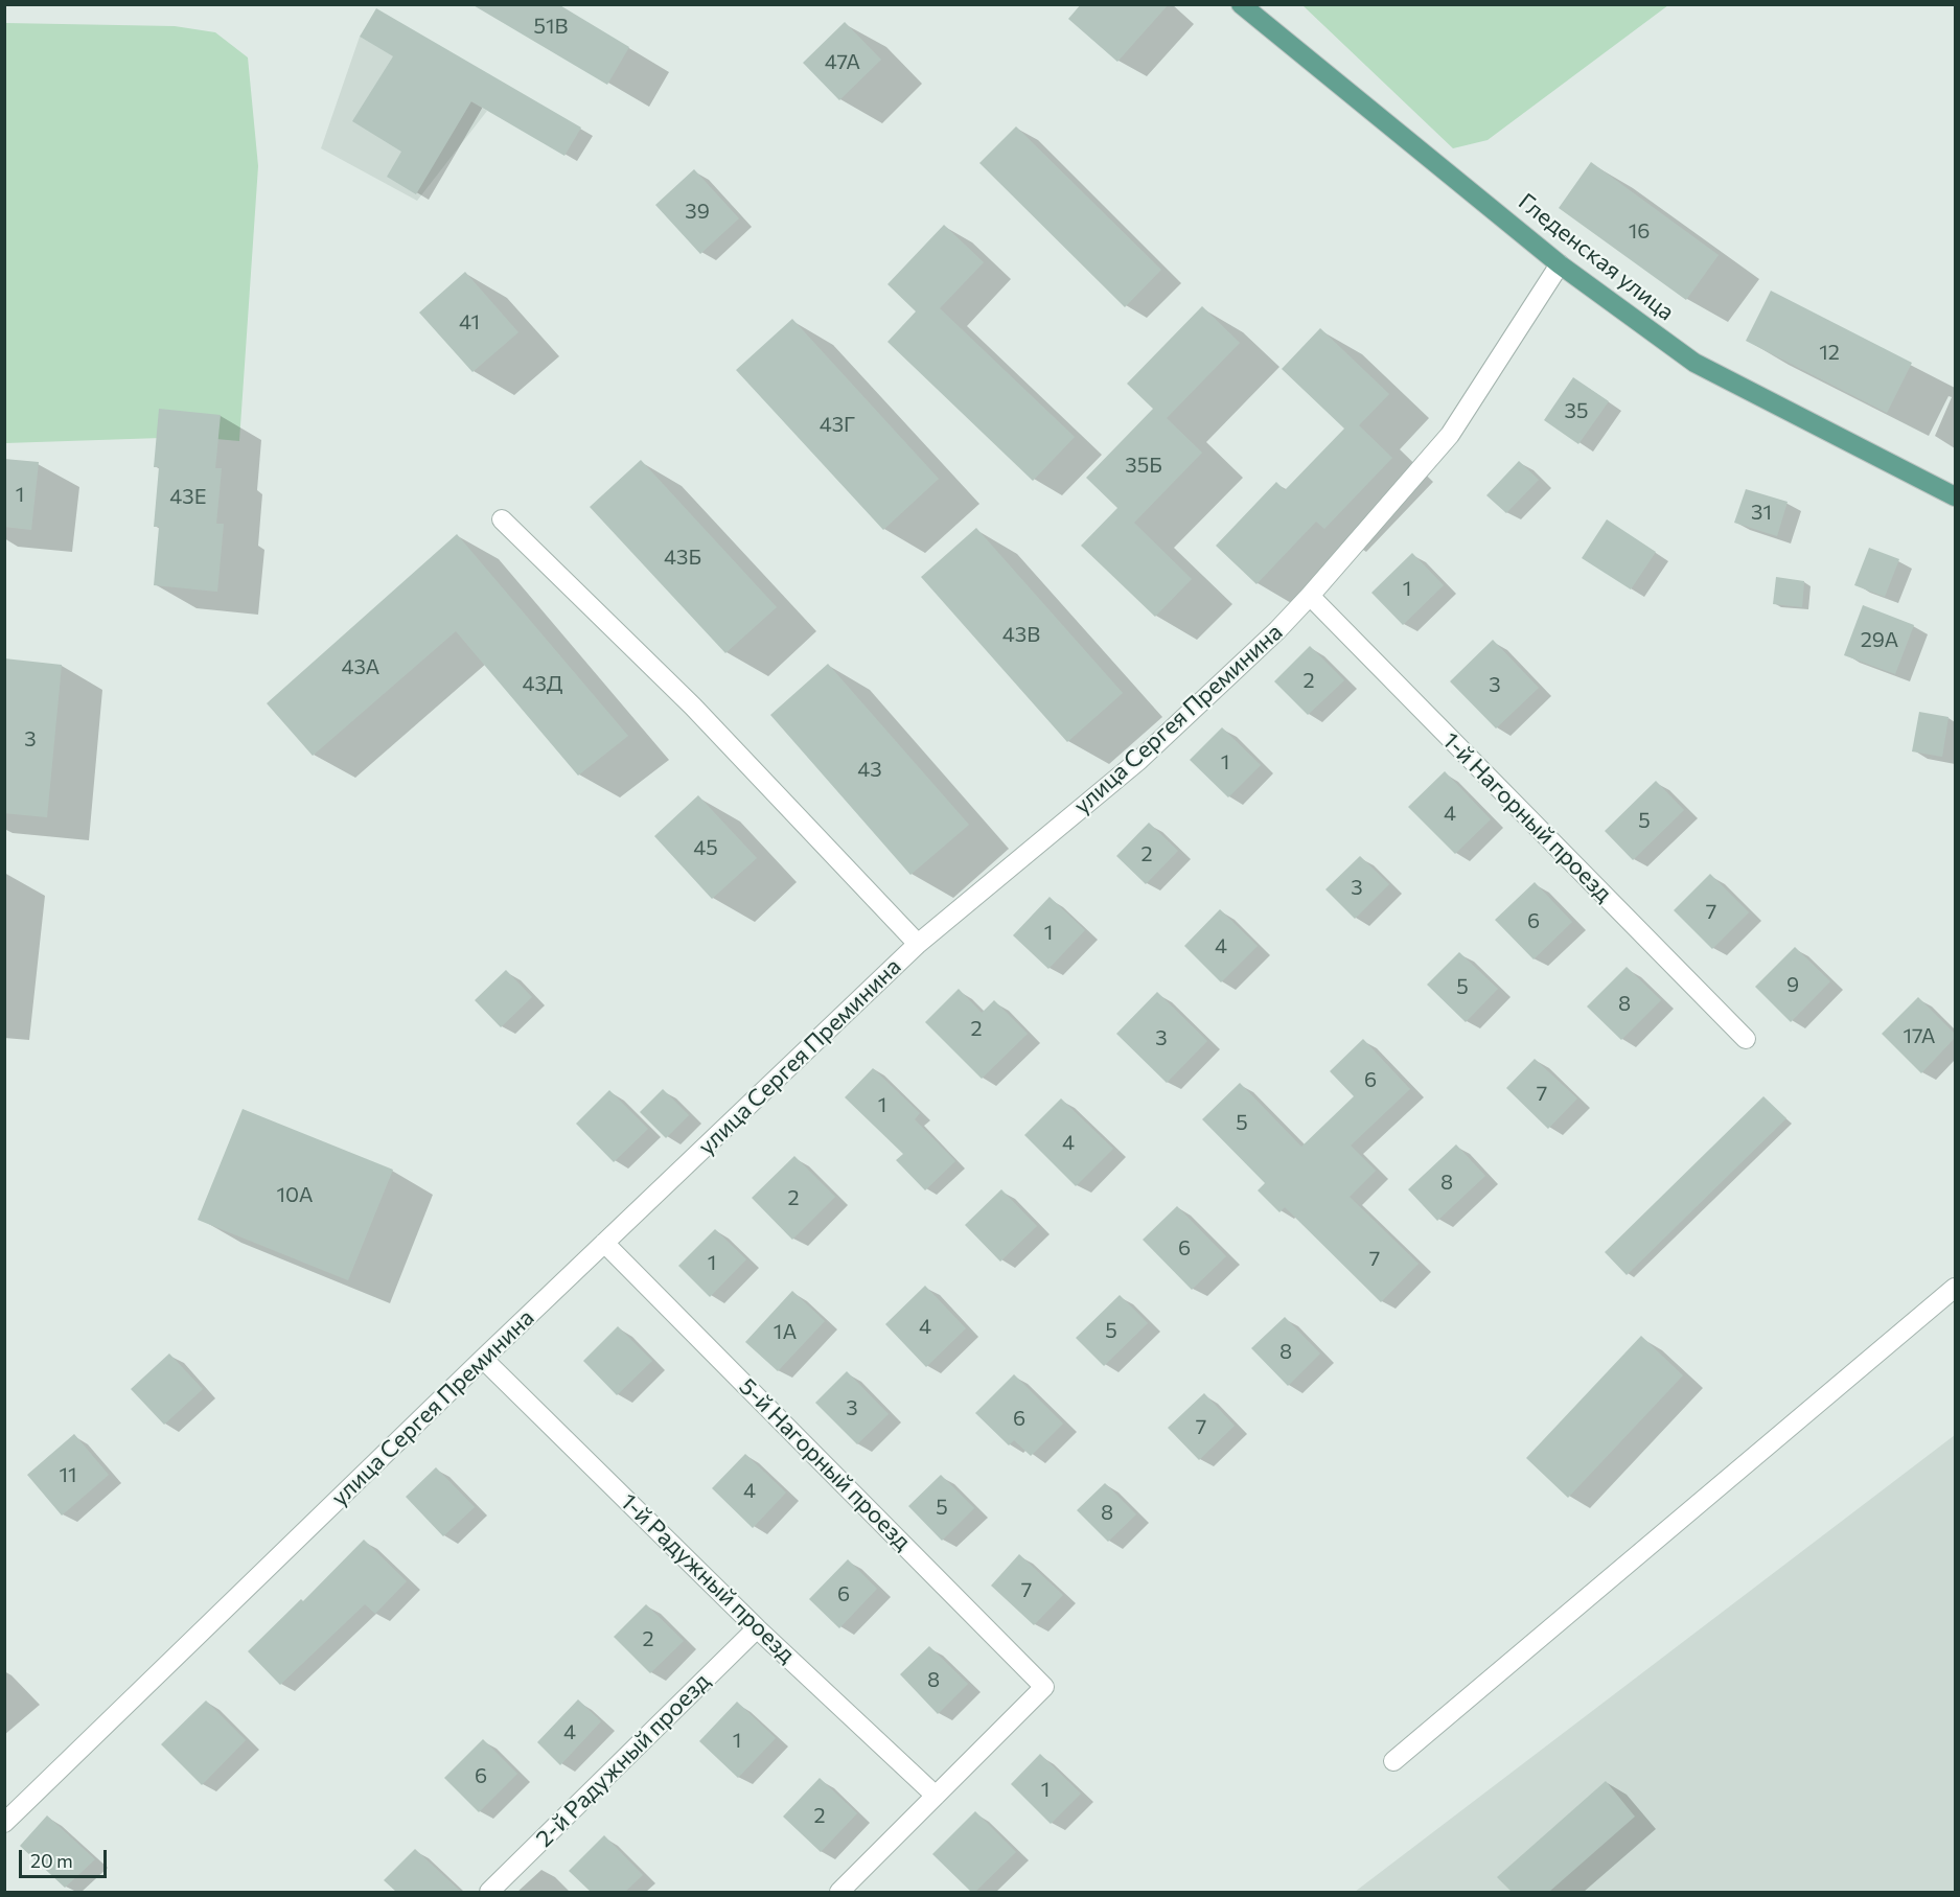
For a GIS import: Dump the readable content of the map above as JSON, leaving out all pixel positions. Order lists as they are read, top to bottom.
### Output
{
  "streets": {
    "main road": ["Гледенская улица"],
    "street": [
      "улица Сергея Преминина",
      "1-й Нагорный проезд",
      "5-й Нагорный проезд",
      "1-й Радужный проезд",
      "2-й Радужный проезд"
    ]
  },
  "crossings": [
    ["Гледенская улица", "улица Сергея Преминина"],
    ["улица Сергея Преминина", "1-й Нагорный проезд"],
    ["улица Сергея Преминина", "5-й Нагорный проезд"],
    ["улица Сергея Преминина", "1-й Радужный проезд"],
    ["5-й Нагорный проезд", "1-й Радужный проезд"],
    ["1-й Радужный проезд", "2-й Радужный проезд"]
  ],
  "house_numbers": [
    "51В",
    "47А",
    "39",
    "16",
    "41",
    "12",
    "35",
    "43Г",
    "35Б",
    "1",
    "43Е",
    "31",
    "43Б",
    "1",
    "43В",
    "29А",
    "43А",
    "2",
    "43Д",
    "3",
    "3",
    "1",
    "43",
    "4",
    "5",
    "45",
    "2",
    "3",
    "7",
    "6",
    "1",
    "4",
    "9",
    "5",
    "8",
    "2",
    "17А",
    "3",
    "6",
    "7",
    "1",
    "5",
    "4",
    "8",
    "10А",
    "2",
    "6",
    "7",
    "1",
    "4",
    "5",
    "1А",
    "8",
    "3",
    "6",
    "7",
    "11",
    "4",
    "5",
    "8",
    "7",
    "6",
    "2",
    "8",
    "4",
    "1",
    "6",
    "1",
    "2"
  ],
  "scale_bar": "20 m"
}
